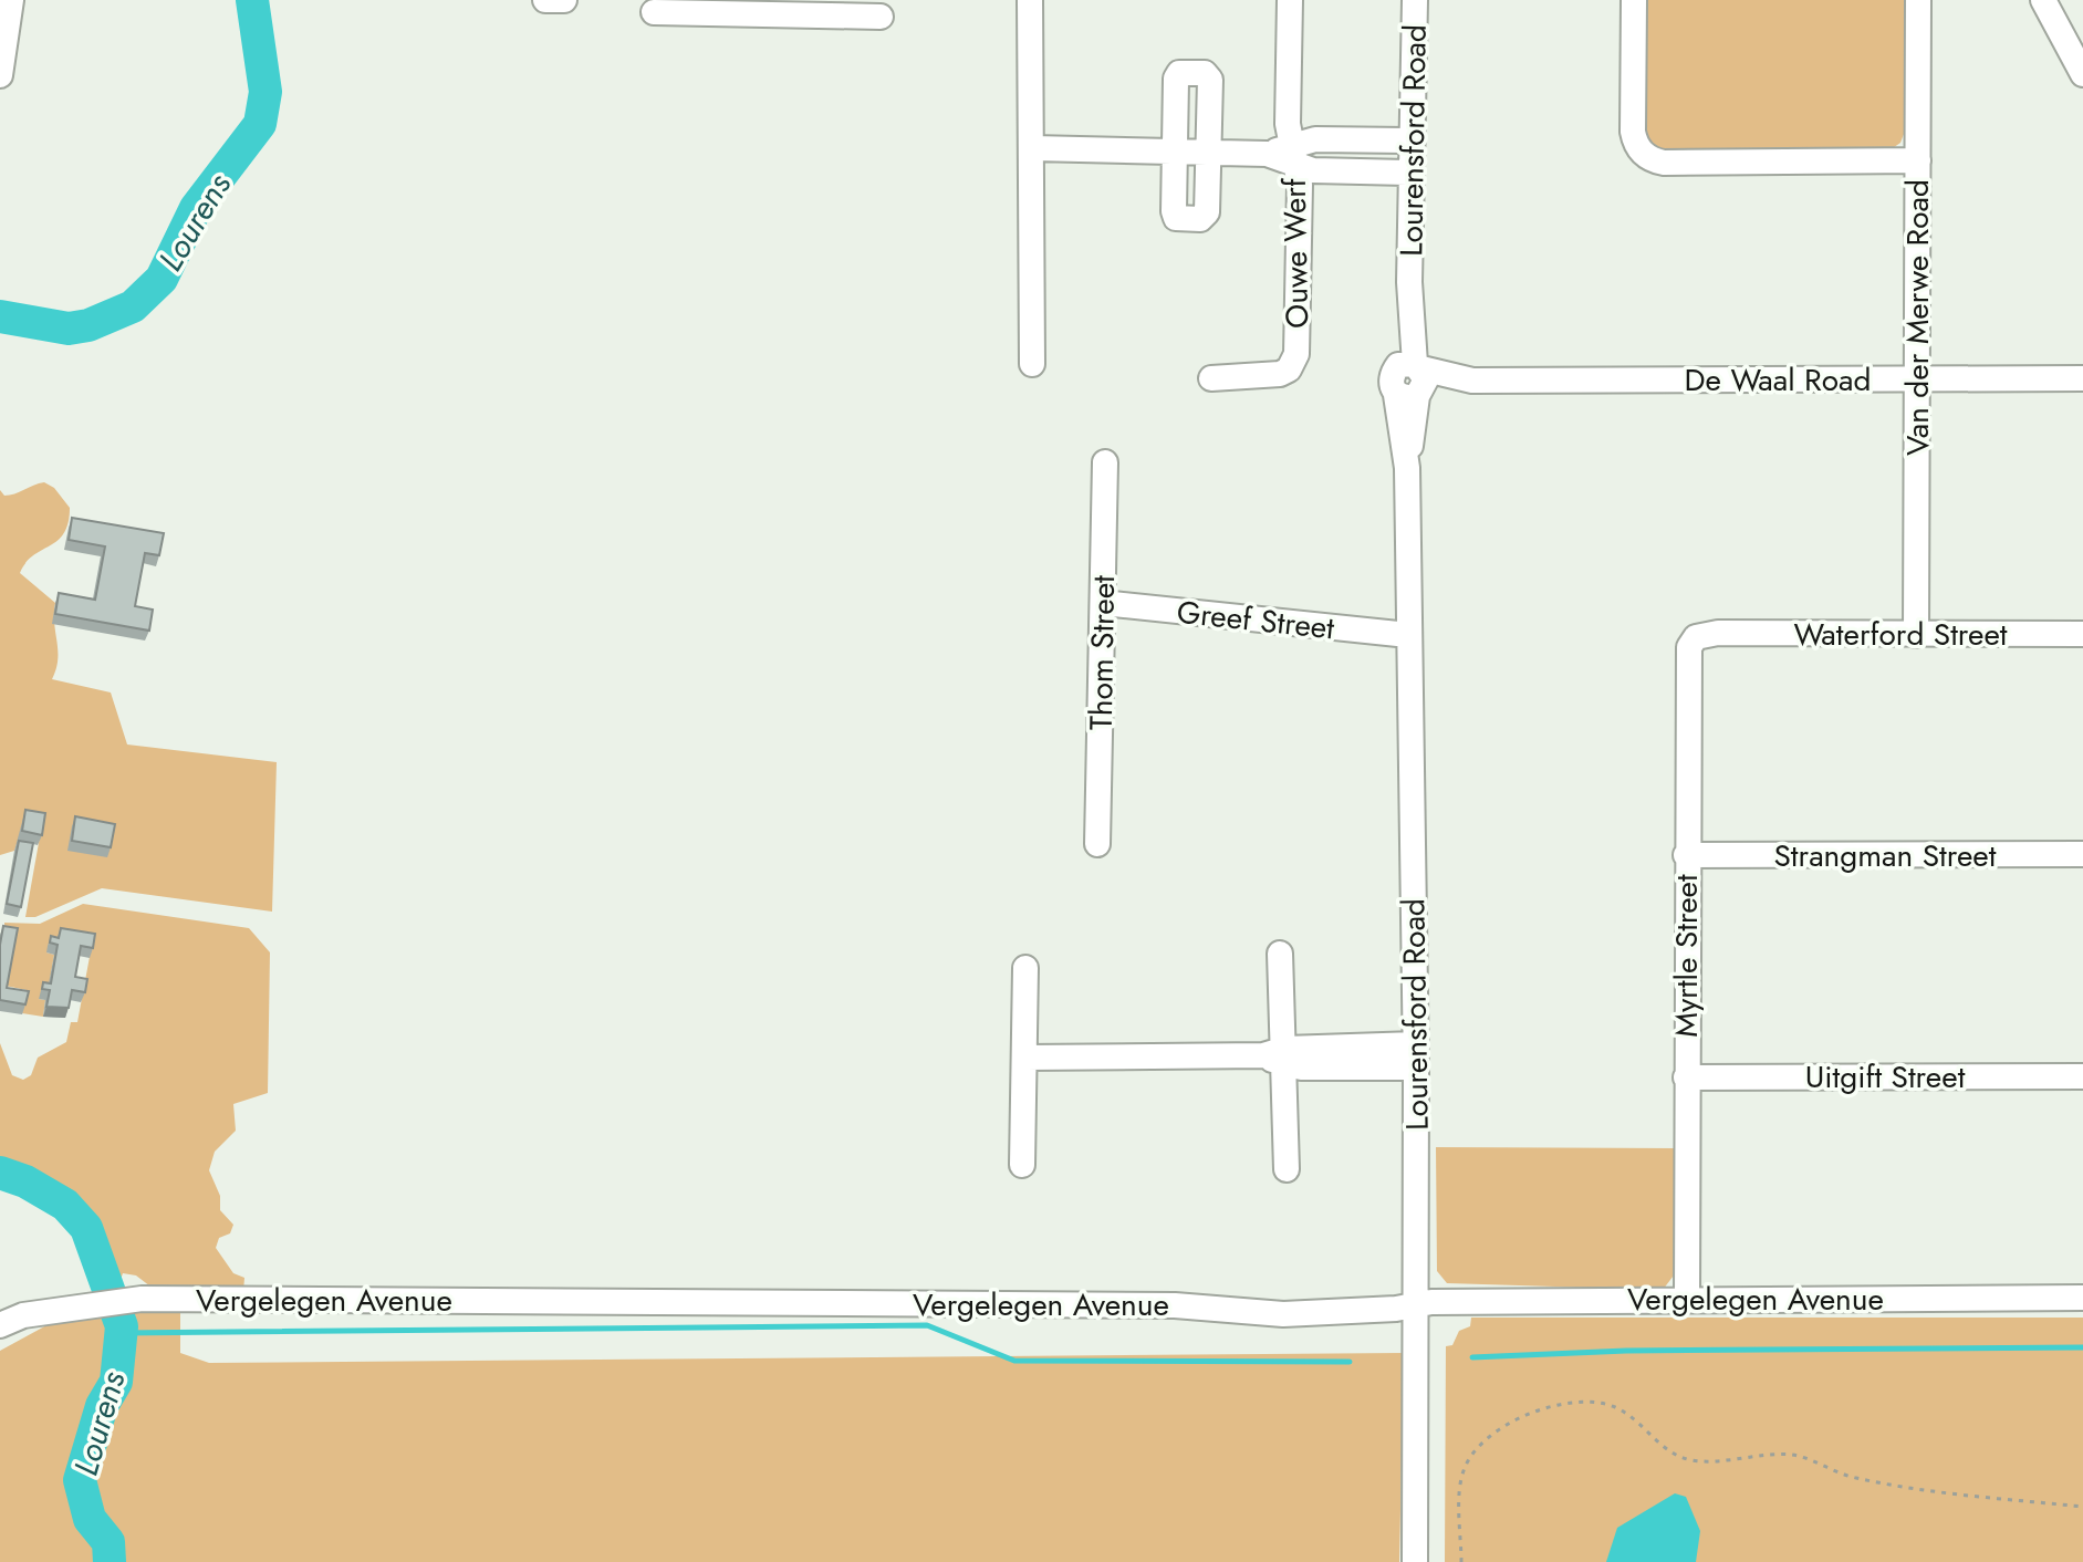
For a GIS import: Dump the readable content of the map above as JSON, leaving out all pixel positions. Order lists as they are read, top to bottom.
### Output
{
  "streets": {
    "street": [
      "Lourensford Road",
      "Ouwe Werf",
      "Van der Merwe Road",
      "De Waal Road",
      "Greef Street",
      "Waterford Street",
      "Thom Street",
      "Strangman Street",
      "Myrtle Street",
      "Uitgift Street",
      "Vergelegen Avenue"
    ]
  },
  "crossings": [
    ["Lourensford Road", "Ouwe Werf"],
    ["Lourensford Road", "De Waal Road"],
    ["Lourensford Road", "Greef Street"],
    ["Lourensford Road", "Vergelegen Avenue"],
    ["Van der Merwe Road", "De Waal Road"],
    ["Van der Merwe Road", "Waterford Street"],
    ["Greef Street", "Thom Street"],
    ["Waterford Street", "Myrtle Street"],
    ["Strangman Street", "Myrtle Street"],
    ["Myrtle Street", "Uitgift Street"],
    ["Myrtle Street", "Vergelegen Avenue"]
  ],
  "water": ["Lourens"]
}
